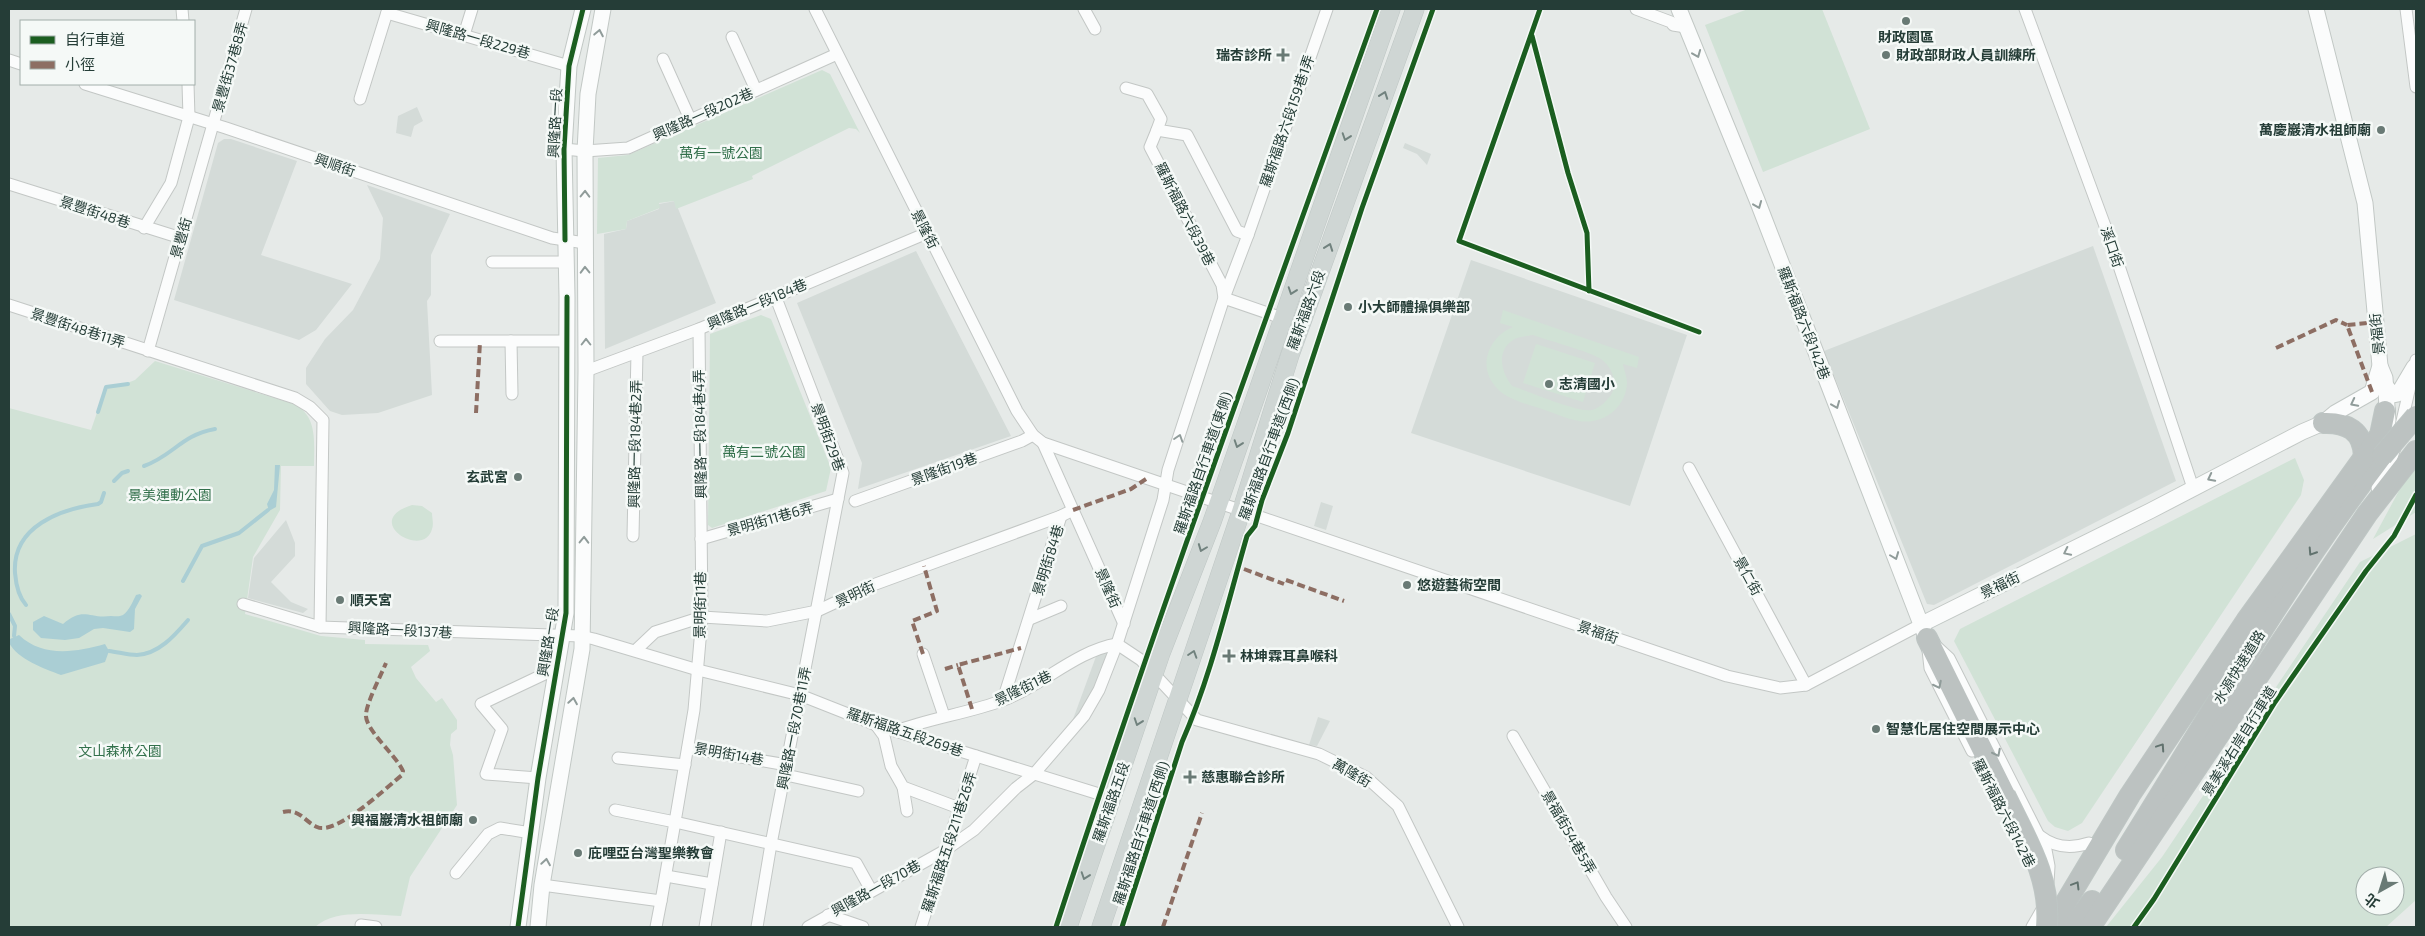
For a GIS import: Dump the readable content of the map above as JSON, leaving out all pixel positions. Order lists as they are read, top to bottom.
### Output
{
  "streets": {
    "highway": ["水源快速道路"],
    "main road": [
      "興隆路一段",
      "羅斯福路六段",
      "羅斯福路六段142巷",
      "景福街",
      "羅斯福路五段"
    ],
    "street": [
      "興隆路一段229巷",
      "景豐街37巷8弄",
      "興隆路一段202巷",
      "羅斯福路六段159巷1弄",
      "興順街",
      "景豐街48巷",
      "羅斯福路六段39巷",
      "景隆街",
      "景豐街",
      "溪口街",
      "興隆路一段184巷",
      "景豐街48巷11弄",
      "興隆路一段184巷4弄",
      "景明街29巷",
      "興隆路一段184巷2弄",
      "景隆街19巷",
      "景明街11巷6弄",
      "景明街84巷",
      "景仁街",
      "景明街",
      "景明街11巷",
      "興隆路一段137巷",
      "景隆街1巷",
      "興隆路一段70巷11弄",
      "羅斯福路五段269巷",
      "景明街14巷",
      "萬隆街",
      "景福街54巷5弄",
      "羅斯福路五段211巷26弄",
      "興隆路一段70巷"
    ],
    "cycle path": ["羅斯福路自行車道(西側)", "羅斯福路自行車道(東側)", "景美溪右岸自行車道"]
  },
  "crossings": [
    ["興隆路一段229巷", "興隆路一段"],
    ["景豐街37巷8弄", "興順街"],
    ["景豐街37巷8弄", "景豐街"],
    ["興隆路一段202巷", "興隆路一段"],
    ["興隆路一段202巷", "景隆街"],
    ["羅斯福路六段159巷1弄", "羅斯福路六段39巷"],
    ["興隆路一段", "興順街"],
    ["興隆路一段", "興隆路一段137巷"],
    ["興順街", "景豐街"],
    ["景豐街48巷", "景豐街"],
    ["羅斯福路六段39巷", "興隆路一段70巷"],
    ["景隆街", "興隆路一段184巷"],
    ["景隆街", "羅斯福路六段"],
    ["景隆街", "景福街"],
    ["景隆街", "景隆街19巷"],
    ["景隆街", "景明街"],
    ["景隆街", "興隆路一段70巷"],
    ["景豐街", "景豐街48巷11弄"],
    ["溪口街", "景福街"],
    ["興隆路一段184巷", "興隆路一段184巷4弄"],
    ["興隆路一段184巷", "景明街29巷"],
    ["興隆路一段184巷", "興隆路一段184巷2弄"],
    ["羅斯福路六段", "景福街"],
    ["羅斯福路六段", "萬隆街"],
    ["羅斯福路六段", "羅斯福路五段"],
    ["羅斯福路六段142巷", "景福街"],
    ["景豐街48巷11弄", "興隆路一段137巷"],
    ["景福街", "景仁街"],
    ["興隆路一段184巷4弄", "景明街11巷6弄"],
    ["興隆路一段184巷4弄", "景明街11巷"],
    ["景明街29巷", "景明街11巷6弄"],
    ["景明街29巷", "景明街"],
    ["景明街29巷", "興隆路一段70巷11弄"],
    ["景明街11巷6弄", "景明街11巷"],
    ["景明街84巷", "景明街"],
    ["景明街84巷", "景隆街1巷"],
    ["景明街", "景明街11巷"],
    ["景明街", "興隆路一段70巷11弄"],
    ["景明街11巷", "羅斯福路五段269巷"],
    ["景明街11巷", "景明街14巷"],
    ["景隆街1巷", "羅斯福路五段269巷"],
    ["景隆街1巷", "興隆路一段70巷"],
    ["興隆路一段70巷11弄", "羅斯福路五段269巷"],
    ["興隆路一段70巷11弄", "景明街14巷"],
    ["羅斯福路五段269巷", "景明街14巷"],
    ["羅斯福路五段269巷", "羅斯福路五段"],
    ["羅斯福路五段269巷", "羅斯福路五段211巷26弄"],
    ["羅斯福路五段269巷", "興隆路一段70巷"],
    ["羅斯福路五段211巷26弄", "興隆路一段70巷"]
  ],
  "one_way": ["羅斯福路六段142巷"],
  "parks": [
    "萬有一號公園",
    "萬有二號公園",
    "景美運動公園",
    "文山森林公園"
  ],
  "places": {
    "other": [
      "財政園區",
      "財政部財政人員訓練所",
      "萬慶巖清水祖師廟",
      "小大師體操俱樂部",
      "志清國小",
      "玄武宮",
      "悠遊藝術空間",
      "順天宮",
      "智慧化居住空間展示中心",
      "興福巖清水祖師廟",
      "庇哩亞台灣聖樂教會"
    ],
    "health": ["瑞杏診所", "林坤霖耳鼻喉科", "慈惠聯合診所"]
  },
  "legend": ["自行車道", "小徑"],
  "north": "bottom left"
}
